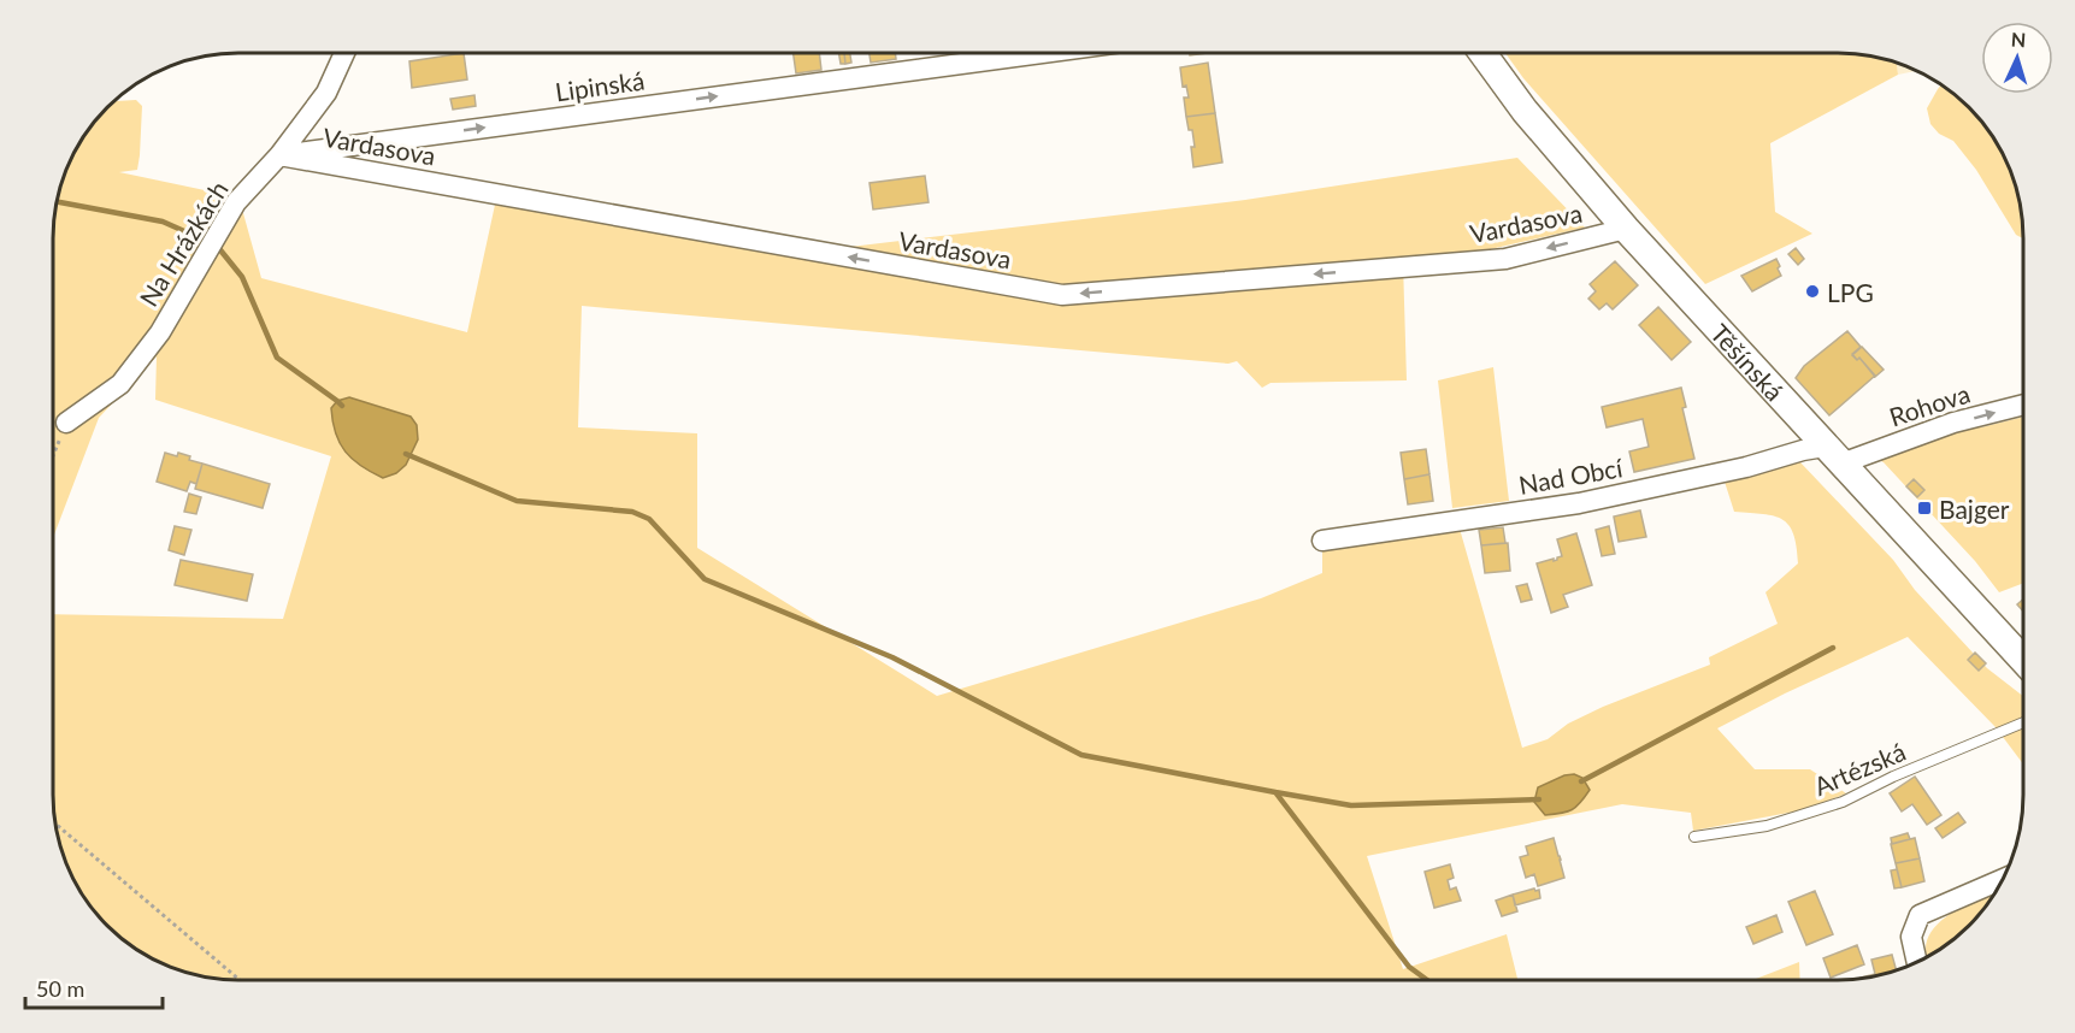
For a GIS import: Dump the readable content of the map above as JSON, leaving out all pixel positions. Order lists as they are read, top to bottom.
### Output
{
  "streets": {
    "main road": ["Těšínská"],
    "street": [
      "Lipinská",
      "Vardasova",
      "Na Hrázkách",
      "Rohova",
      "Nad Obcí"
    ],
    "lane": ["Artézská"]
  },
  "crossings": [
    ["Lipinská", "Vardasova"],
    ["Lipinská", "Na Hrázkách"],
    ["Vardasova", "Na Hrázkách"],
    ["Vardasova", "Těšínská"],
    ["Těšínská", "Rohova"],
    ["Těšínská", "Nad Obcí"],
    ["Rohova", "Nad Obcí"]
  ],
  "one_way": ["Lipinská", "Vardasova", "Rohova"],
  "places": {
    "other": ["LPG"],
    "transit": ["Bajger"]
  },
  "scale_bar": "50 m",
  "north": "top"
}
